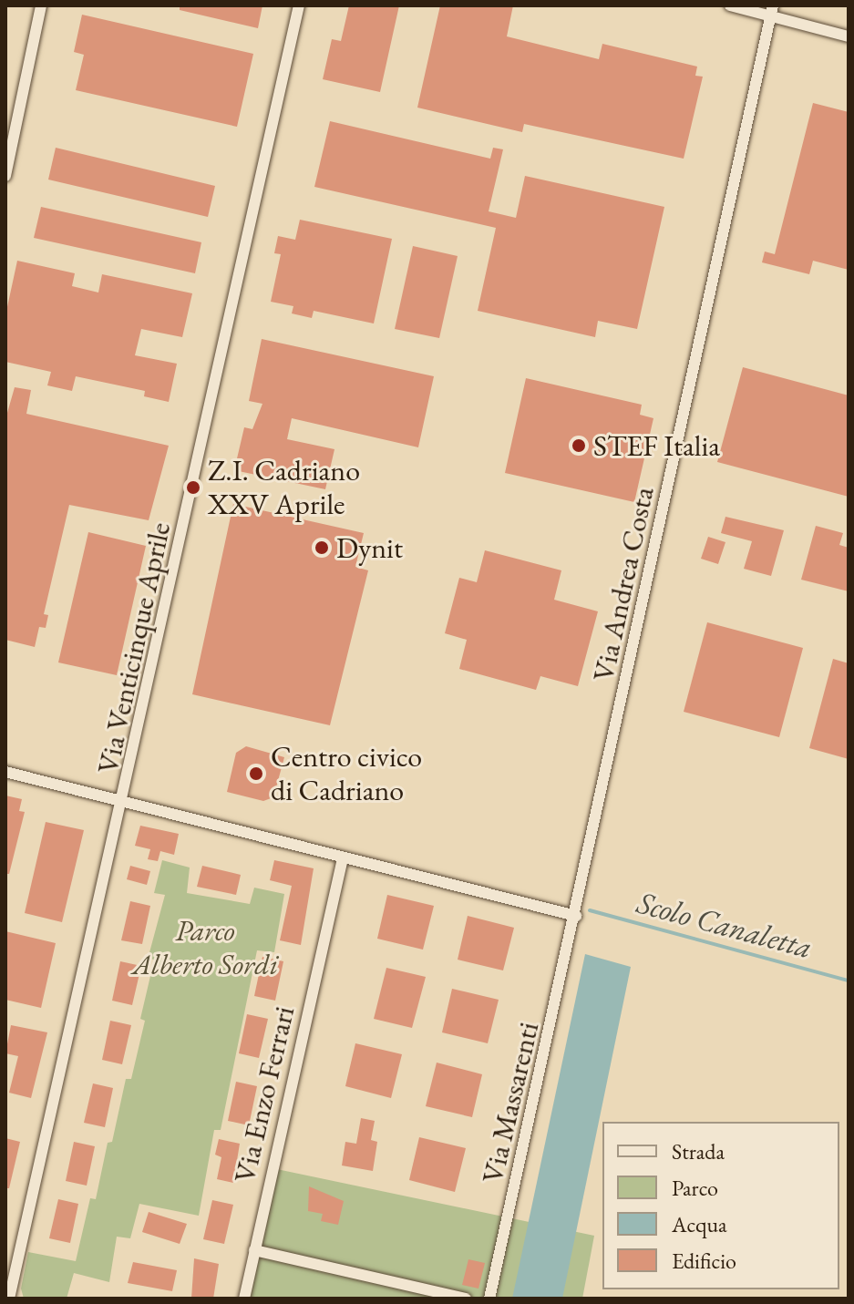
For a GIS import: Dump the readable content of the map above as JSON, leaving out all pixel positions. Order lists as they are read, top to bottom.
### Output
{
  "streets": {
    "street": [
      "Via Andrea Costa",
      "Via Venticinque Aprile",
      "Via Enzo Ferrari",
      "Via Massarenti"
    ]
  },
  "crossings": [
    ["Via Andrea Costa", "Via Massarenti"]
  ],
  "water": ["Scolo Canaletta"],
  "parks": ["Parco Alberto Sordi"],
  "places": [
    "STEF Italia",
    "Z.I. Cadriano XXV Aprile",
    "Dynit",
    "Centro civico di Cadriano"
  ],
  "legend": [
    "Strada",
    "Parco",
    "Acqua",
    "Edificio"
  ]
}
